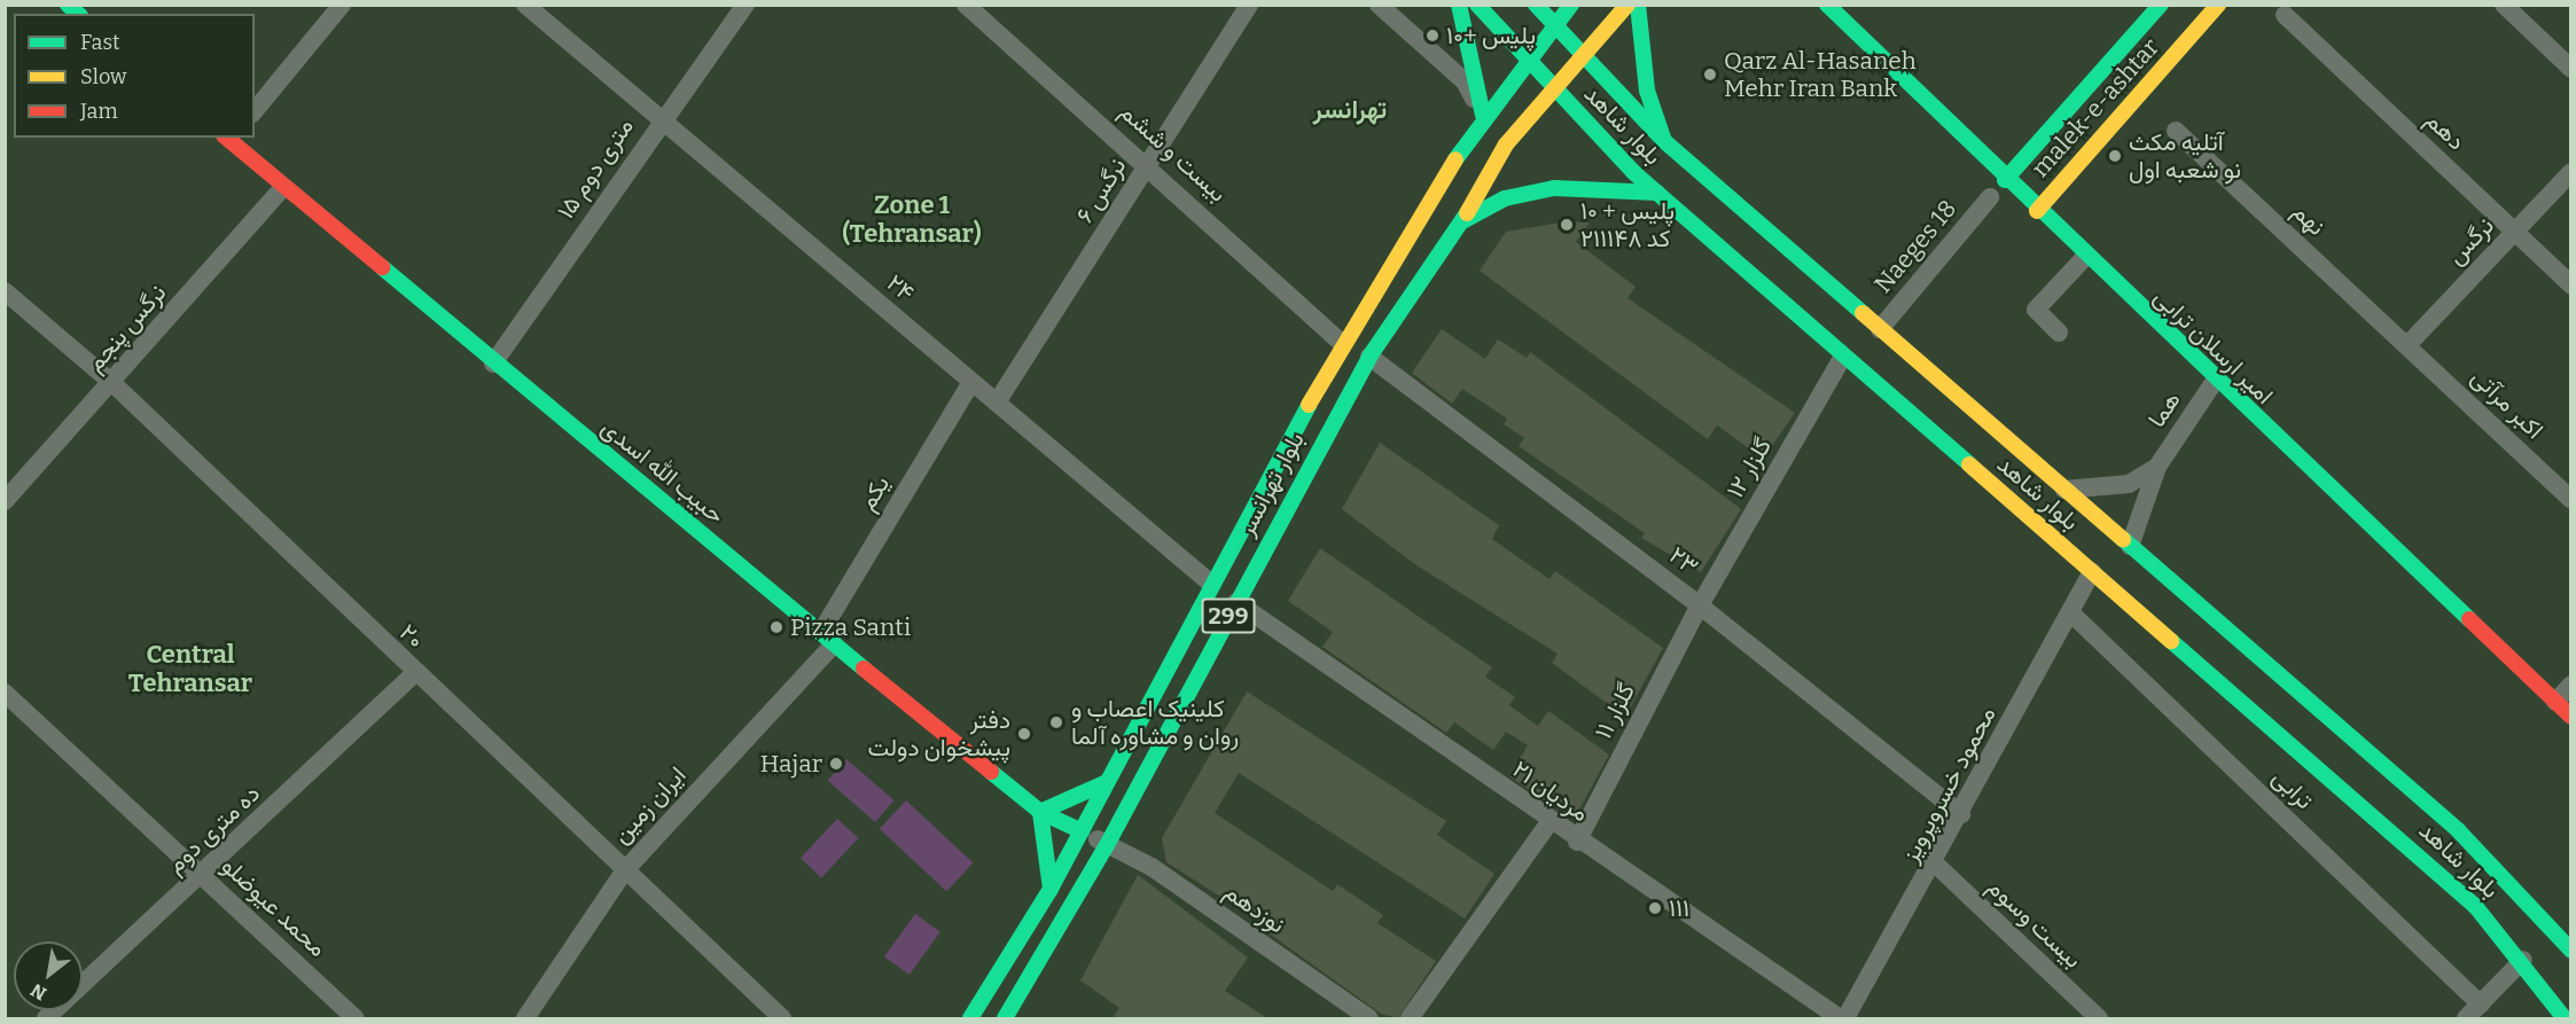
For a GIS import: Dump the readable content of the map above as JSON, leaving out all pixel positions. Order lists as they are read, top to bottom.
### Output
{
  "streets": {
    "main road": [
      "malek-e-ashtar",
      "بلوار شاهد",
      "امیر ارسلان ترابی",
      "حبیب الله اسدی",
      "بلوار تهرانسر",
      "299"
    ],
    "street": [
      "دهم",
      "بیست و ششم",
      "۱۵ متری دوم",
      "نرگس ۶",
      "نهم",
      "نرگس",
      "Naeges 18",
      "۲۴",
      "نرگس پنجم",
      "اکبر مرآتی",
      "هما",
      "گلزار ۱۲",
      "یکم",
      "۲۳",
      "۲۰",
      "گلزار ۱۱",
      "محمود خسروپرویز",
      "ترابی",
      "۲۱ مردیان",
      "ایران زمین",
      "ده متری دوم",
      "محمد عیوضلو",
      "نوزدهم",
      "بیست وسوم"
    ]
  },
  "crossings": [
    ["malek-e-ashtar", "امیر ارسلان ترابی"],
    ["بلوار شاهد", "Naeges 18"],
    ["بلوار شاهد", "گلزار ۱۲"],
    ["بلوار شاهد", "بلوار تهرانسر"],
    ["بلوار شاهد", "محمود خسروپرویز"],
    ["دهم", "نرگس"],
    ["بیست و ششم", "نرگس ۶"],
    ["بیست و ششم", "بلوار تهرانسر"],
    ["۱۵ متری دوم", "۲۴"],
    ["۱۵ متری دوم", "حبیب الله اسدی"],
    ["نرگس ۶", "۲۴"],
    ["نهم", "نرگس"],
    ["نهم", "اکبر مرآتی"],
    ["نرگس", "اکبر مرآتی"],
    ["۲۴", "بلوار تهرانسر"],
    ["۲۴", "یکم"],
    ["نرگس پنجم", "حبیب الله اسدی"],
    ["نرگس پنجم", "۲۰"],
    ["امیر ارسلان ترابی", "هما"],
    ["گلزار ۱۲", "۲۳"],
    ["گلزار ۱۲", "گلزار ۱۱"],
    ["حبیب الله اسدی", "بلوار تهرانسر"],
    ["حبیب الله اسدی", "یکم"],
    ["حبیب الله اسدی", "ایران زمین"],
    ["حبیب الله اسدی", "نوزدهم"],
    ["بلوار تهرانسر", "۲۳"],
    ["بلوار تهرانسر", "۲۱ مردیان"],
    ["بلوار تهرانسر", "نوزدهم"],
    ["یکم", "ایران زمین"],
    ["۲۳", "گلزار ۱۱"],
    ["۲۳", "محمود خسروپرویز"],
    ["۲۰", "ایران زمین"],
    ["۲۰", "ده متری دوم"],
    ["گلزار ۱۱", "۲۱ مردیان"],
    ["محمود خسروپرویز", "ترابی"],
    ["محمود خسروپرویز", "بیست وسوم"],
    ["ده متری دوم", "محمد عیوضلو"]
  ],
  "districts": ["تهرانسر", "Zone 1 (Tehransar)", "Central Tehransar"],
  "places": [
    "پلیس +۱۰",
    "Qarz Al-Hasaneh Mehr Iran Bank",
    "آتلیه مکث نو شعبه اول",
    "پلیس + ۱۰ کد ۲۱۱۱۴۸",
    "Pizza Santi",
    "کلینیک اعصاب و روان و مشاوره آلما",
    "دفتر پیشخوان دولت",
    "Hajar",
    "۱۱۱"
  ],
  "legend": ["Fast", "Slow", "Jam"],
  "north": "bottom left"
}
